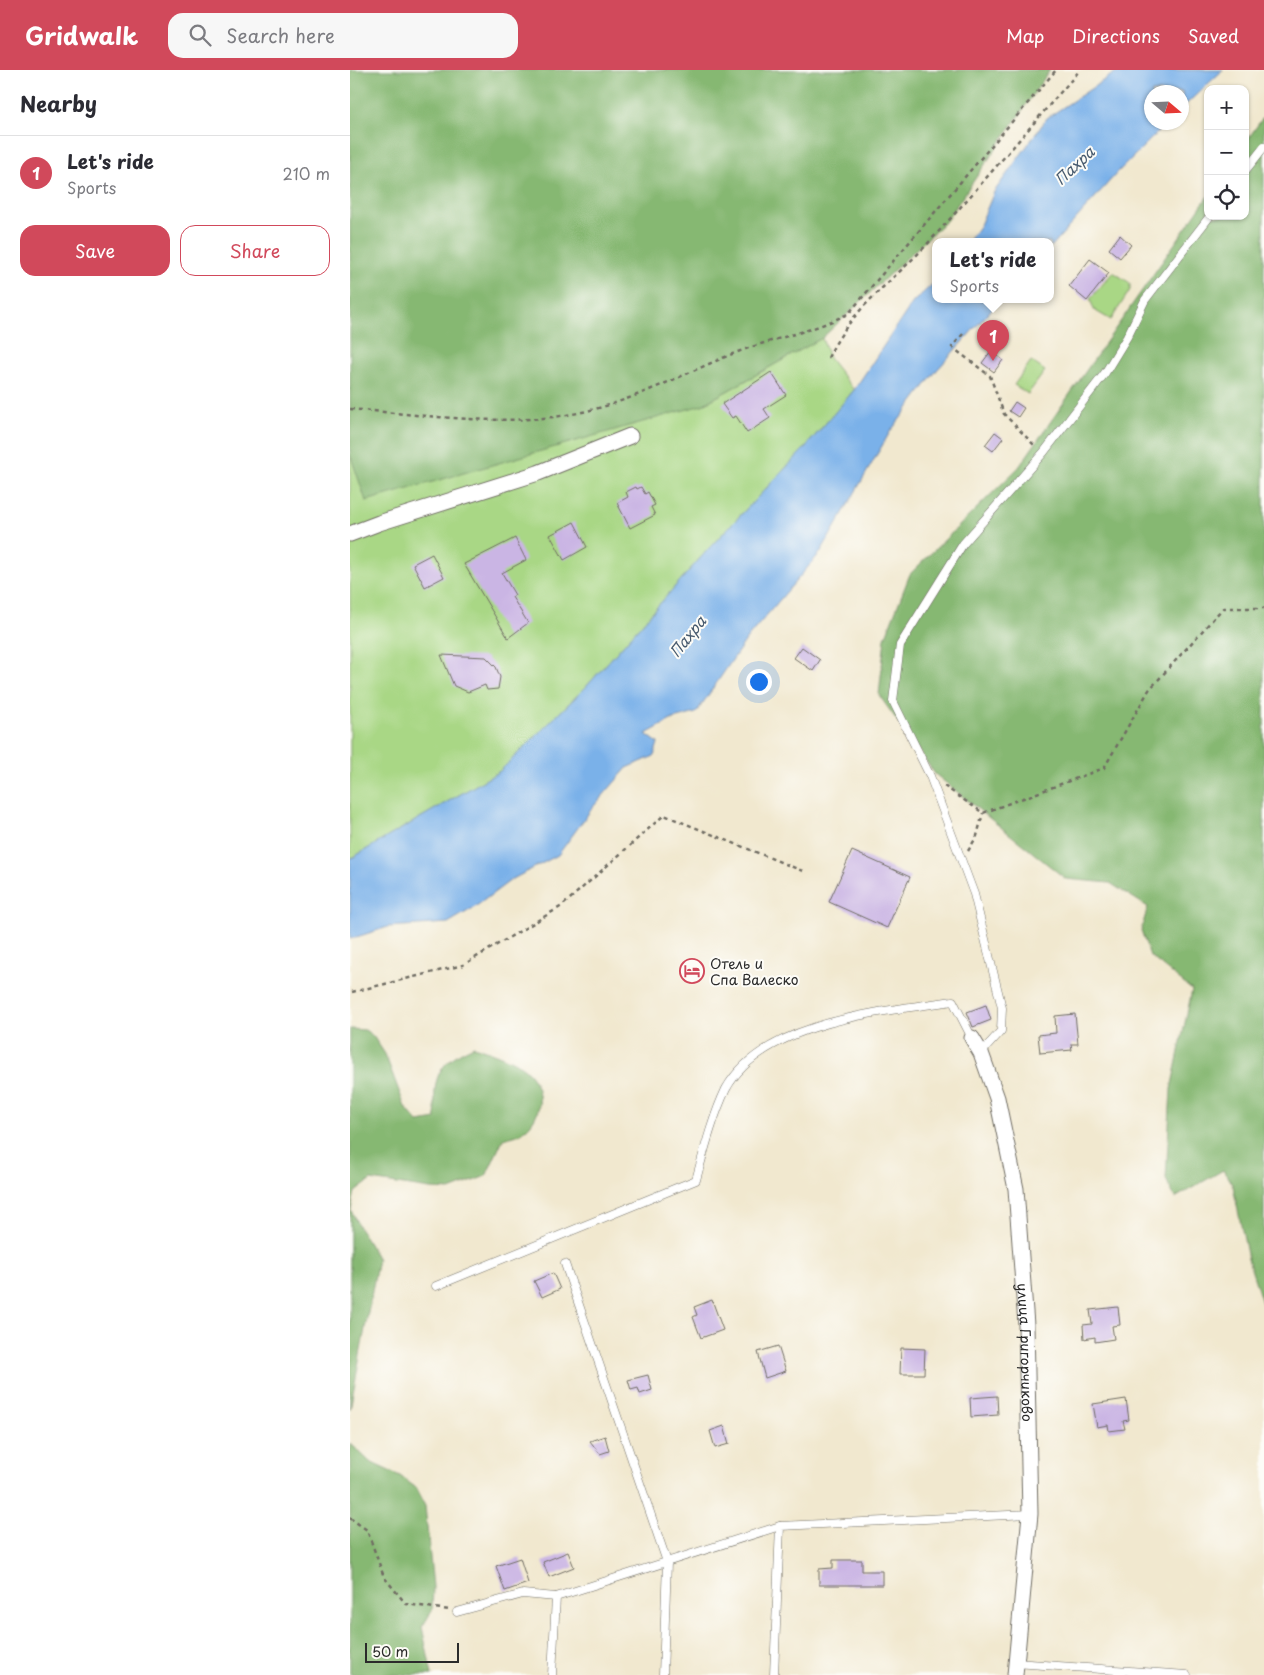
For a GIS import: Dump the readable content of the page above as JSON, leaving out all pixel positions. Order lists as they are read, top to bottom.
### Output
{
  "streets": {
    "street": ["улица Григорчиково"]
  },
  "water": ["Пахра"],
  "places": {
    "hotel": ["Отель и Спа Валеско"]
  },
  "scale_bar": "50 m",
  "north": "right",
  "page": {
    "header": "Gridwalk",
    "search": "Search here",
    "nav": ["Map", "Directions", "Saved"],
    "heading": "Nearby",
    "map_buttons": ["+", "−"],
    "list": [
      {
        "mark": "1",
        "name": "Let's ride",
        "note": "Sports",
        "value": "210 m"
      }
    ],
    "buttons": ["Save", "Share"],
    "popup": ["Let's ride", "Sports"],
    "pins": "1",
    "scale": "50 m"
  }
}
